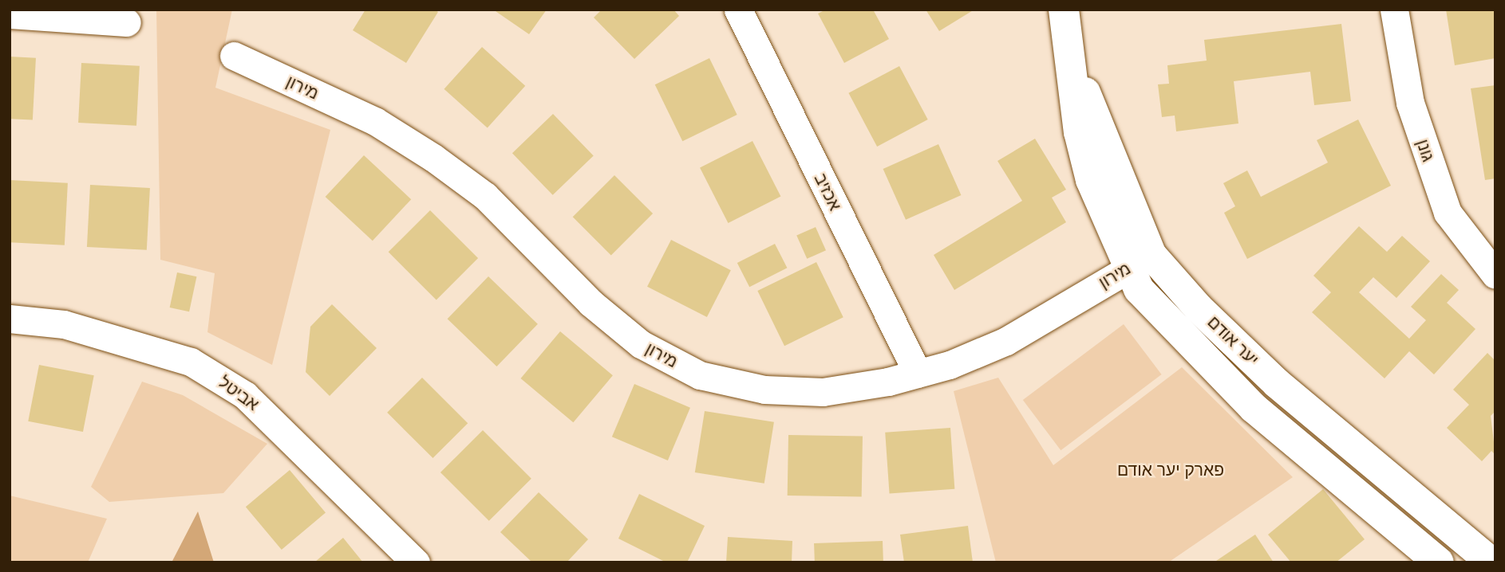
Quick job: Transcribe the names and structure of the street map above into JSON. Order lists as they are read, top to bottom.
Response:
{
  "streets": {
    "street": [
      "מירון",
      "גונן",
      "אכזיב",
      "יער אודם",
      "אביטל"
    ]
  },
  "crossings": [
    ["מירון", "אכזיב"],
    ["מירון", "יער אודם"]
  ],
  "parks": ["פארק יער אודם"]
}
